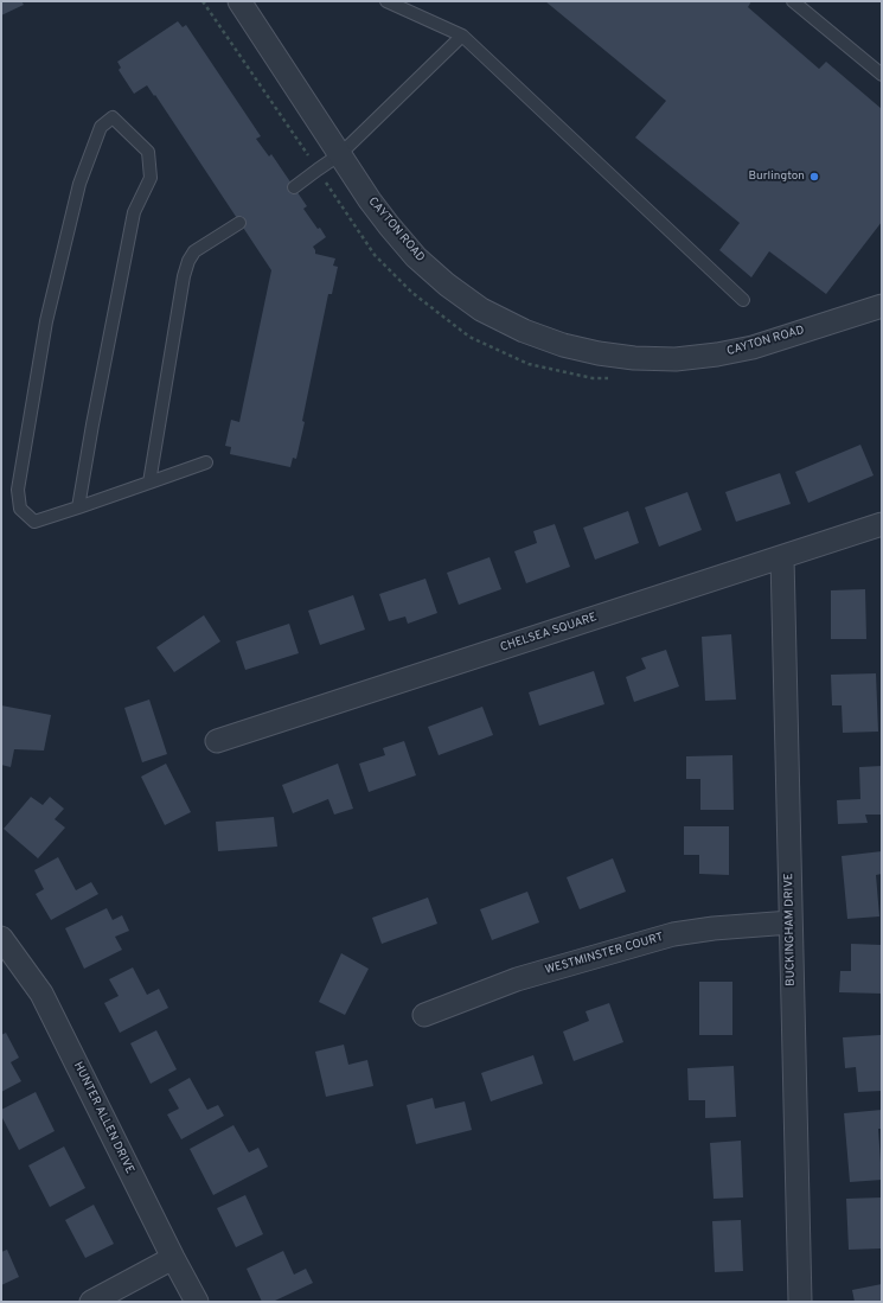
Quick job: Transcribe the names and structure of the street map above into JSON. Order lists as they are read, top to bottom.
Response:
{
  "streets": {
    "street": [
      "CAYTON ROAD",
      "CHELSEA SQUARE",
      "BUCKINGHAM DRIVE",
      "WESTMINSTER COURT",
      "HUNTER ALLEN DRIVE"
    ]
  },
  "crossings": [
    ["CHELSEA SQUARE", "BUCKINGHAM DRIVE"],
    ["BUCKINGHAM DRIVE", "WESTMINSTER COURT"]
  ],
  "places": ["Burlington"]
}
